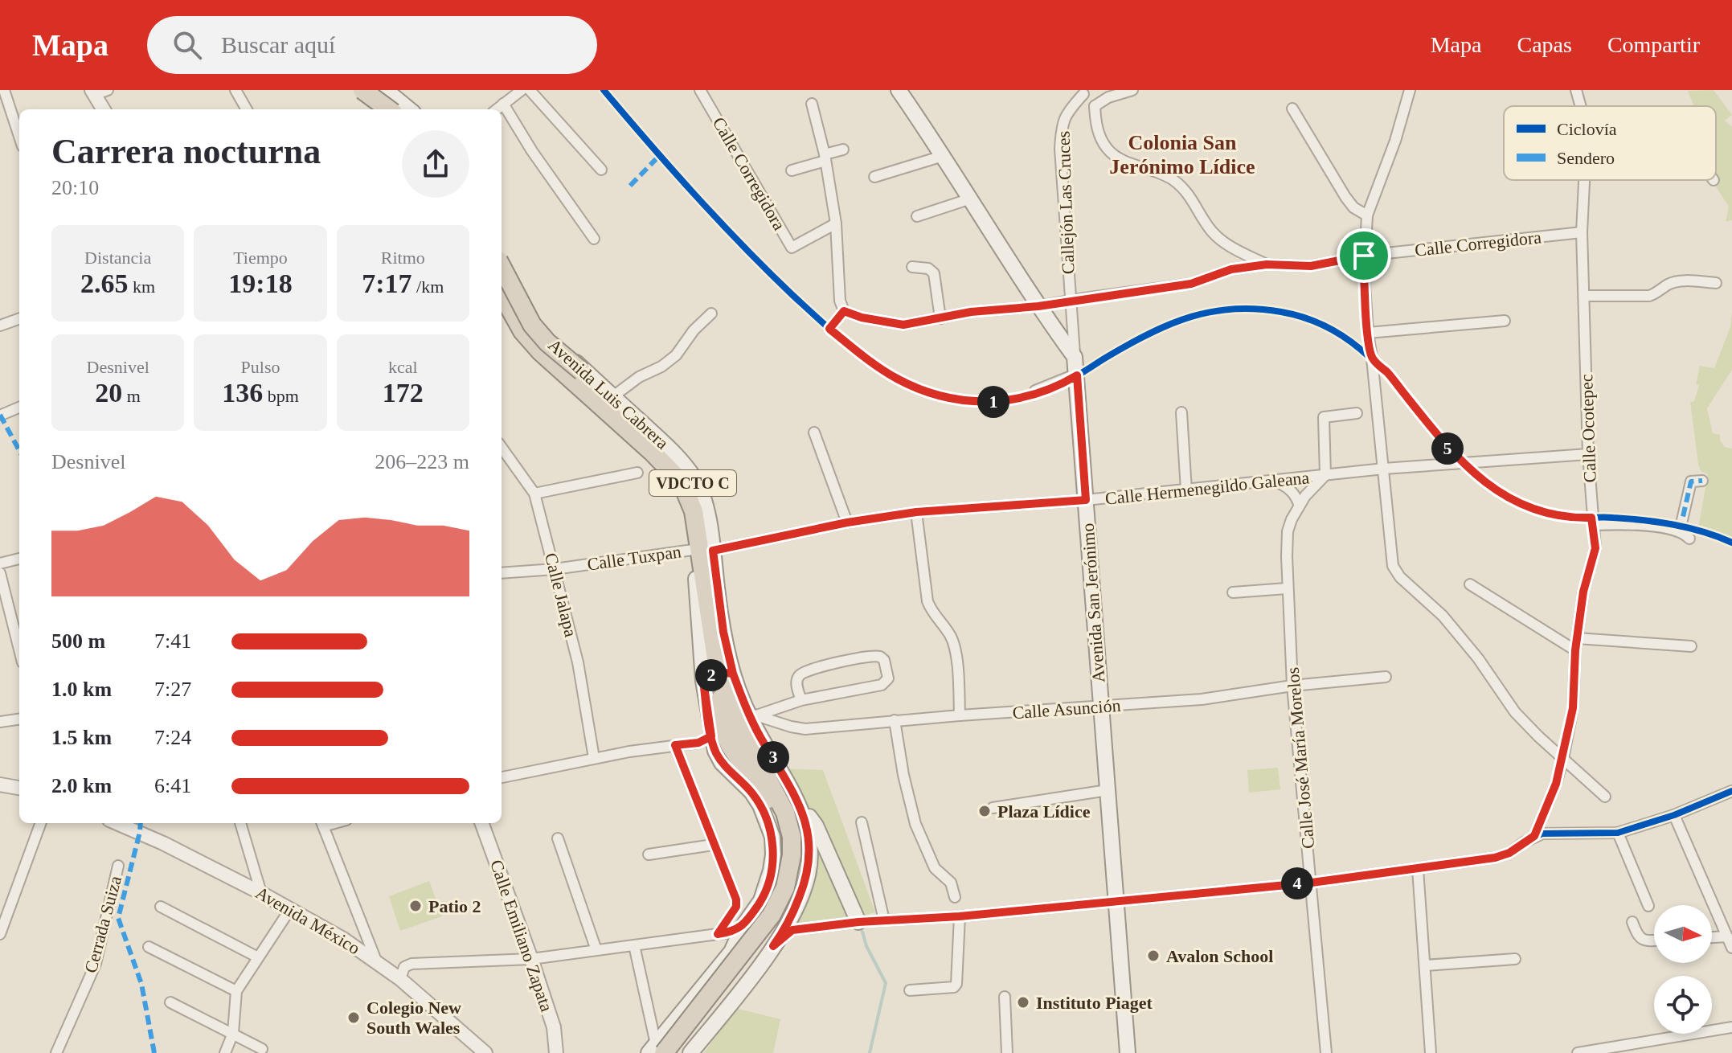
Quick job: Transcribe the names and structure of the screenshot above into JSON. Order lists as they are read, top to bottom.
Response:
{
  "streets": {
    "highway": ["VDCTO C"],
    "main road": ["Avenida Luis Cabrera", "Avenida San Jerónimo"],
    "street": [
      "Calle Corregidora",
      "Callejón Las Cruces",
      "Calle Ocotepec",
      "Calle Hermenegildo Galeana",
      "Calle Tuxpan",
      "Calle Jalapa",
      "Calle Asunción",
      "Calle José María Morelos",
      "Avenida México",
      "Cerrada Suiza",
      "Calle Emiliano Zapata"
    ]
  },
  "crossings": [
    ["Calle Corregidora", "Callejón Las Cruces"],
    ["Calle Corregidora", "Calle Ocotepec"],
    ["Calle Corregidora", "Avenida San Jerónimo"],
    ["Callejón Las Cruces", "Avenida San Jerónimo"],
    ["Avenida Luis Cabrera", "VDCTO C"],
    ["Avenida Luis Cabrera", "Calle Hermenegildo Galeana"],
    ["Avenida Luis Cabrera", "Calle Tuxpan"],
    ["Avenida Luis Cabrera", "Calle Asunción"],
    ["Calle Ocotepec", "Calle Hermenegildo Galeana"],
    ["Calle Hermenegildo Galeana", "Avenida San Jerónimo"],
    ["Calle Hermenegildo Galeana", "Calle José María Morelos"],
    ["Calle Tuxpan", "Calle Jalapa"],
    ["Avenida San Jerónimo", "Calle Asunción"],
    ["Calle Asunción", "Calle José María Morelos"]
  ],
  "districts": ["Colonia San Jerónimo Lídice"],
  "places": [
    "Plaza Lídice",
    "Patio 2",
    "Avalon School",
    "Instituto Piaget",
    "Colegio New South Wales"
  ],
  "legend": ["Ciclovía", "Sendero"],
  "north": "right",
  "page": {
    "header": "Mapa",
    "search": "Buscar aquí",
    "nav": ["Mapa", "Capas", "Compartir"],
    "heading": ["Carrera nocturna", "20:10"],
    "stats": [
      ["Distancia", "2.65 km"],
      ["Tiempo", "19:18"],
      ["Ritmo", "7:17 /km"],
      ["Desnivel", "20 m"],
      ["Pulso", "136 bpm"],
      ["kcal", "172"]
    ],
    "pins": [
      "1",
      "5",
      "2",
      "3",
      "4"
    ],
    "chart": ["Desnivel", "206–223 m"],
    "list": [
      {
        "name": "500 m",
        "note": "7:41"
      },
      {
        "name": "1.0 km",
        "note": "7:27"
      },
      {
        "name": "1.5 km",
        "note": "7:24"
      },
      {
        "name": "2.0 km",
        "note": "6:41"
      }
    ]
  }
}
